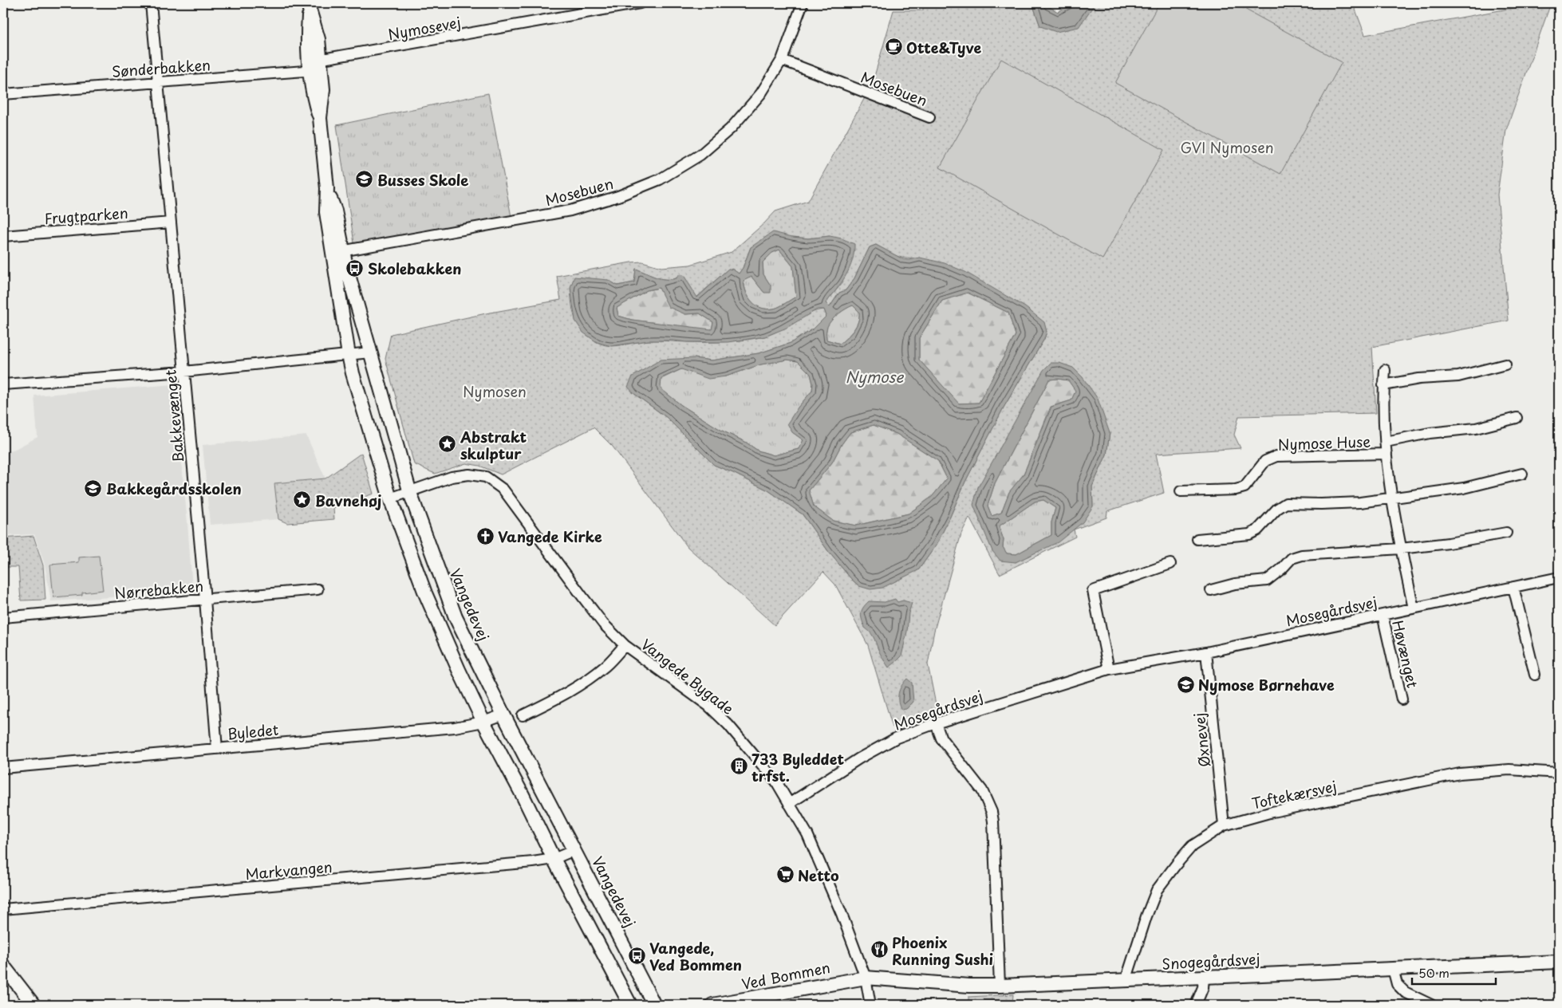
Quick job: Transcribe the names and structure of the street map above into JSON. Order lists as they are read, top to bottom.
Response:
{
  "streets": {
    "street": [
      "Nymosevej",
      "Sønderbakken",
      "Mosebuen",
      "Frugtparken",
      "Bakkevænget",
      "Nymose Huse",
      "Nørrebakken",
      "Vangedevej",
      "Mosegårdsvej",
      "Høvænget",
      "Vangede Bygade",
      "Byledet",
      "Øxnevej",
      "Toftekærsvej",
      "Markvangen",
      "Snogegårdsvej",
      "Ved Bommen"
    ]
  },
  "crossings": [
    ["Nymosevej", "Sønderbakken"],
    ["Nymosevej", "Vangedevej"],
    ["Sønderbakken", "Bakkevænget"],
    ["Sønderbakken", "Vangedevej"],
    ["Mosebuen", "Vangedevej"],
    ["Frugtparken", "Bakkevænget"],
    ["Bakkevænget", "Nørrebakken"],
    ["Bakkevænget", "Byledet"],
    ["Nymose Huse", "Mosegårdsvej"],
    ["Vangedevej", "Vangede Bygade"],
    ["Vangedevej", "Byledet"],
    ["Vangedevej", "Markvangen"],
    ["Mosegårdsvej", "Høvænget"],
    ["Mosegårdsvej", "Vangede Bygade"],
    ["Mosegårdsvej", "Øxnevej"],
    ["Vangede Bygade", "Snogegårdsvej"],
    ["Vangede Bygade", "Ved Bommen"],
    ["Øxnevej", "Toftekærsvej"],
    ["Toftekærsvej", "Snogegårdsvej"],
    ["Snogegårdsvej", "Ved Bommen"]
  ],
  "water": ["Nymose"],
  "parks": ["GVI Nymosen", "Nymosen"],
  "places": {
    "cafe": ["Otte&Tyve"],
    "school or university": ["Busses Skole", "Bakkegårdsskolen", "Nymose Børnehave"],
    "bus stop": ["Skolebakken", "Vangede, Ved Bommen"],
    "place": ["Abstrakt skulptur", "Bavnehøj"],
    "church": ["Vangede Kirke"],
    "building": ["733 Byleddet trfst."],
    "supermarket": ["Netto"],
    "restaurant": ["Phoenix Running Sushi"]
  },
  "scale_bar": "50 m"
}
